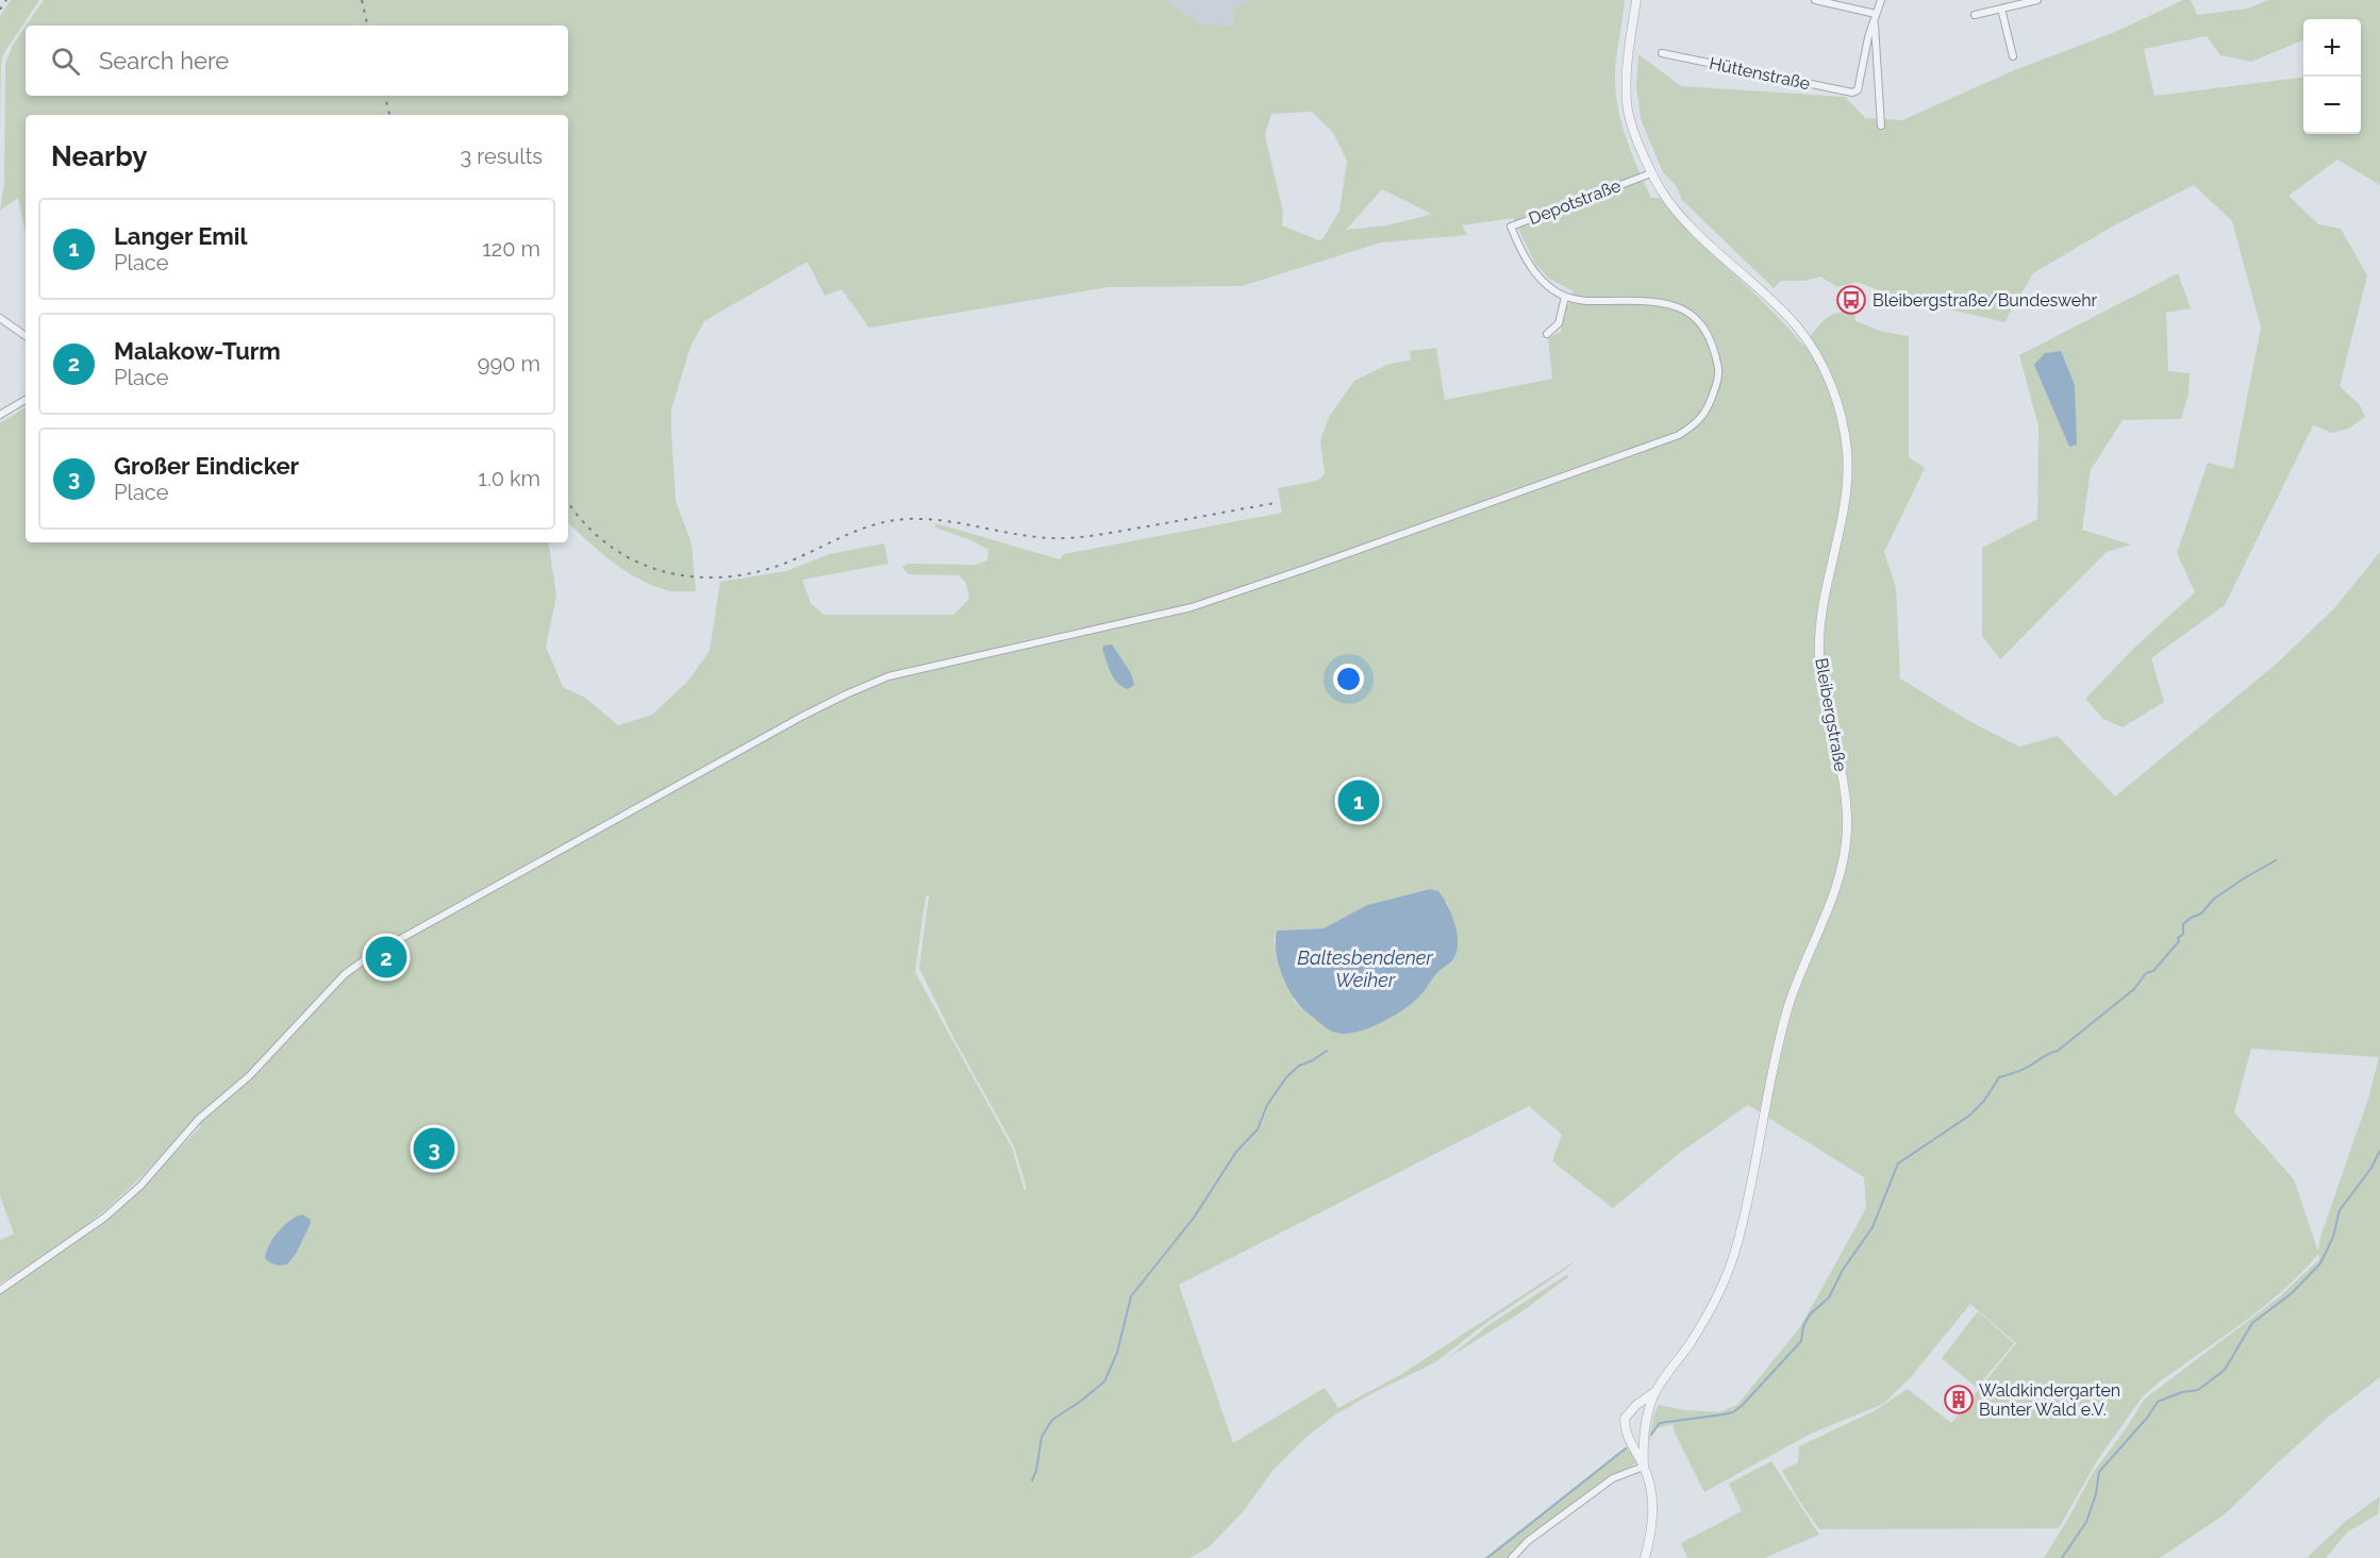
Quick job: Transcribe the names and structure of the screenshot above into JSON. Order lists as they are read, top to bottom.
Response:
{
  "streets": {
    "street": ["Hüttenstraße", "Depotstraße", "Bleibergstraße"]
  },
  "crossings": [
    ["Depotstraße", "Bleibergstraße"]
  ],
  "water": ["Baltesbendener Weiher"],
  "places": {
    "bus stop": ["Bleibergstraße/Bundeswehr"],
    "building": ["Waldkindergarten Bunter Wald e.V."]
  },
  "page": {
    "map_buttons": ["+", "−"],
    "search": "Search here",
    "heading": ["Nearby", "3 results"],
    "list": [
      {
        "mark": "1",
        "name": "Langer Emil",
        "note": "Place",
        "value": "120 m"
      },
      {
        "mark": "2",
        "name": "Malakow-Turm",
        "note": "Place",
        "value": "990 m"
      },
      {
        "mark": "3",
        "name": "Großer Eindicker",
        "note": "Place",
        "value": "1.0 km"
      }
    ],
    "pins": ["1", "2", "3"]
  }
}
